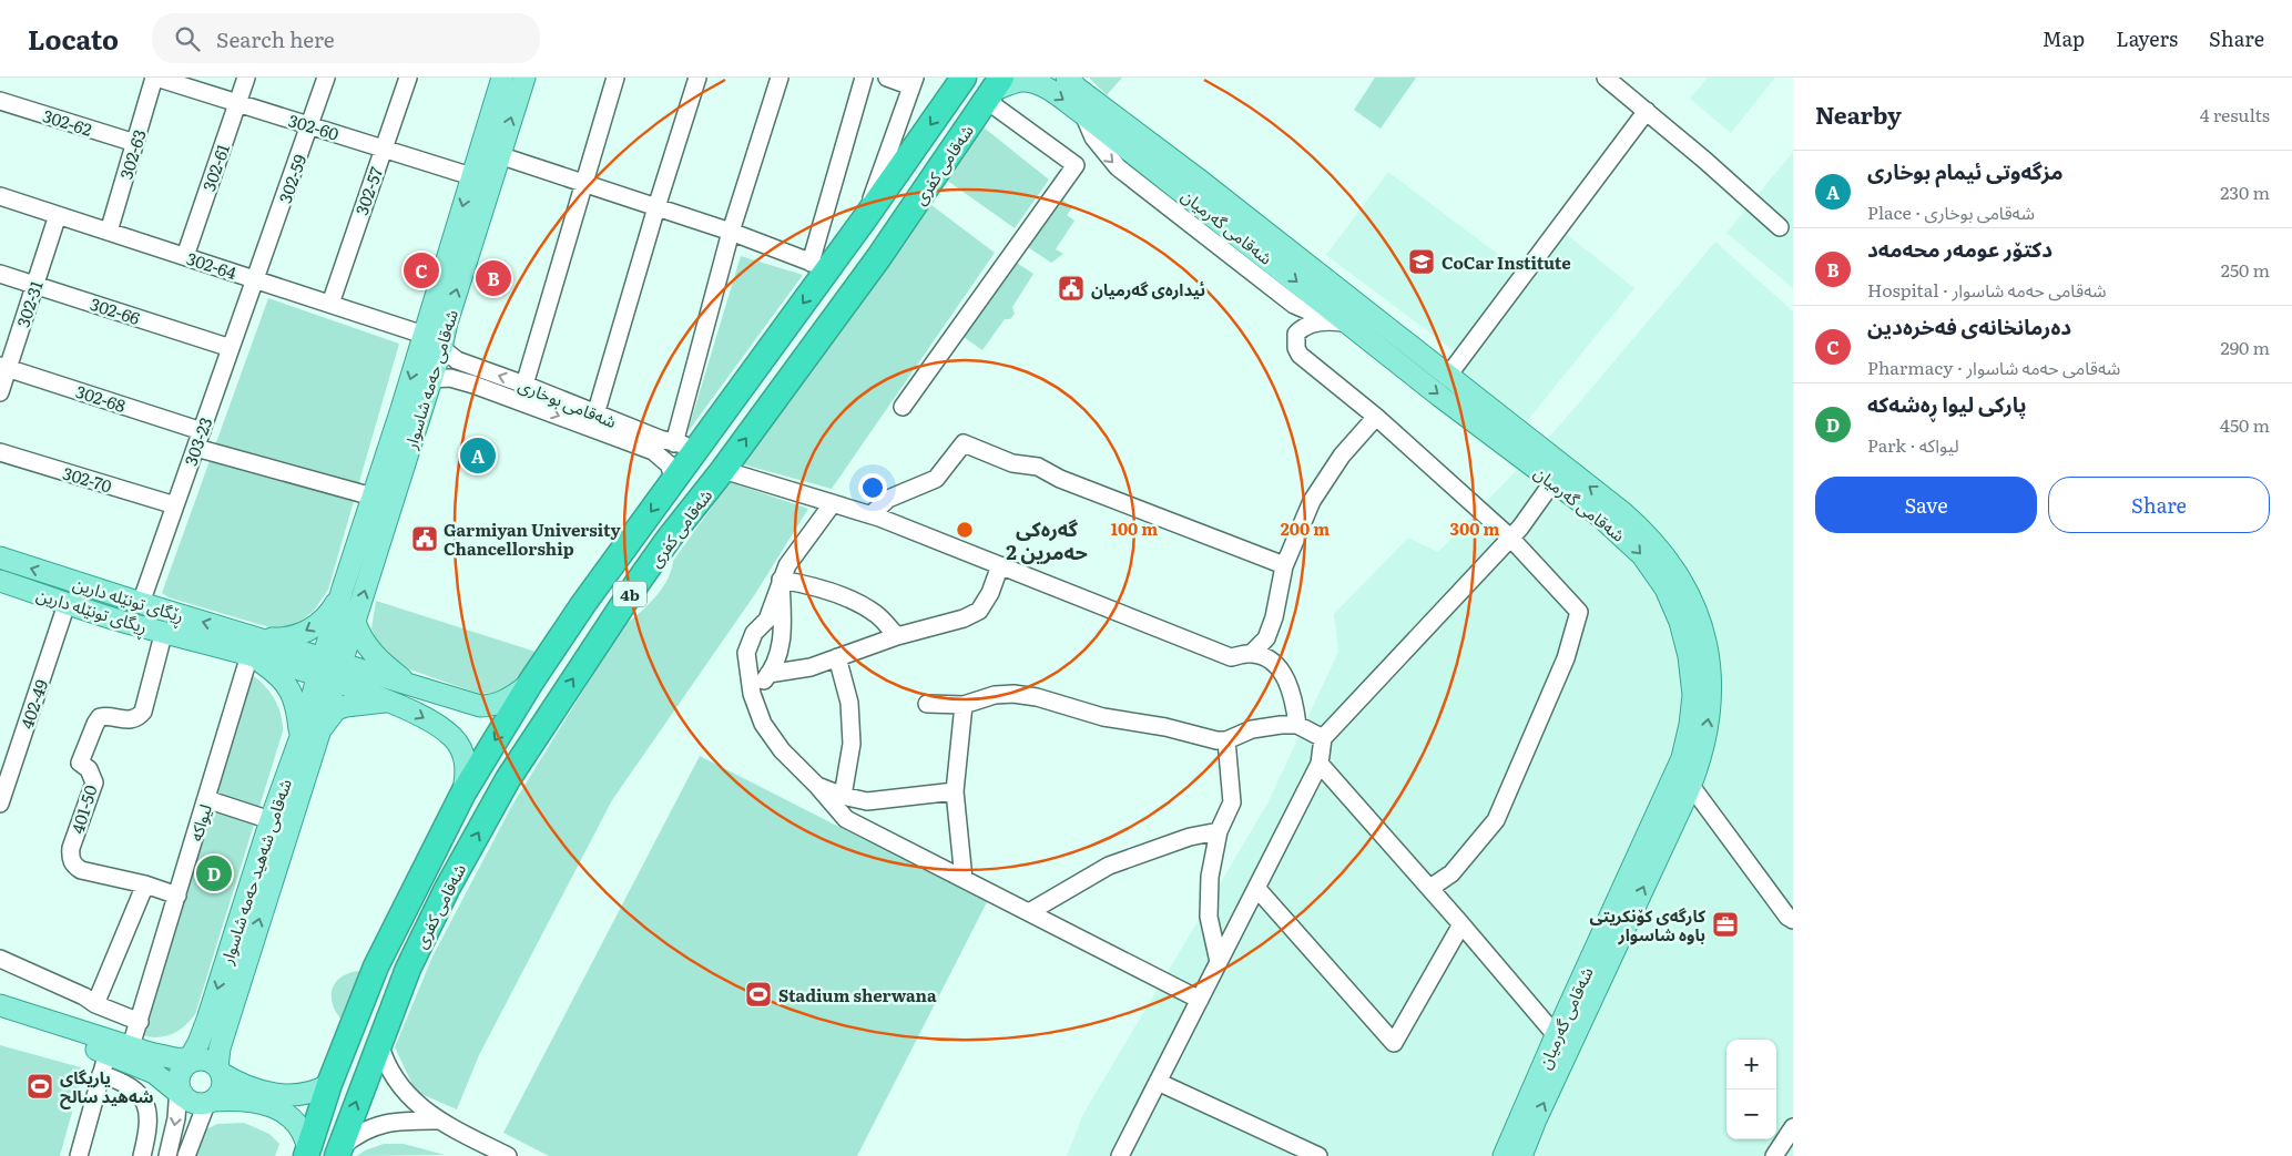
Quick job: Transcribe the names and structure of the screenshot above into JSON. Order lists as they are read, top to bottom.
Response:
{
  "streets": {
    "highway": ["شەقامی کفری", "4b"],
    "main road": [
      "شەقامی گەرمیان",
      "شەقامی حەمە شاسوار",
      "ڕێگای تونێلە دارین",
      "ڕیگای تونێلە دارین",
      "شەقامی شەهید حەمە شاسوار"
    ],
    "street": [
      "302-62",
      "302-60",
      "302-63",
      "302-61",
      "302-59",
      "302-57",
      "302-64",
      "302-31",
      "302-66",
      "302-68",
      "شەقامی بوخاری",
      "303-23",
      "302-70",
      "402-49",
      "401-50",
      "لیواکە"
    ]
  },
  "crossings": [
    ["302-62", "302-63"],
    ["302-60", "302-63"],
    ["302-60", "302-61"],
    ["302-60", "302-59"],
    ["302-60", "302-57"],
    ["302-60", "شەقامی حەمە شاسوار"],
    ["302-63", "302-64"],
    ["شەقامی کفری", "شەقامی گەرمیان"],
    ["شەقامی کفری", "شەقامی بوخاری"],
    ["302-61", "302-64"],
    ["302-59", "302-64"],
    ["302-59", "303-23"],
    ["302-57", "302-64"],
    ["302-64", "302-31"],
    ["302-64", "شەقامی حەمە شاسوار"],
    ["302-64", "303-23"],
    ["302-31", "302-66"],
    ["302-31", "302-68"],
    ["302-66", "303-23"],
    ["شەقامی حەمە شاسوار", "شەقامی بوخاری"],
    ["شەقامی حەمە شاسوار", "شەقامی شەهید حەمە شاسوار"],
    ["302-68", "303-23"],
    ["303-23", "302-70"],
    ["303-23", "ڕێگای تونێلە دارین"],
    ["ڕێگای تونێلە دارین", "ڕیگای تونێلە دارین"],
    ["ڕێگای تونێلە دارین", "لیواکە"],
    ["ڕیگای تونێلە دارین", "402-49"],
    ["ڕیگای تونێلە دارین", "401-50"],
    ["ڕیگای تونێلە دارین", "لیواکە"],
    ["401-50", "لیواکە"]
  ],
  "one_way": ["ڕێگای تونێلە دارین"],
  "districts": ["گەرەکی حەمرین 2"],
  "places": {
    "school or university": ["CoCar Institute"],
    "public building": ["ئیدارەی گەرمیان", "Garmiyan University Chancellorship"],
    "office": ["کارگەی کۆنکریتی باوە شاسوار"],
    "sports": ["Stadium sherwana", "یاریگای شەهید سالح"]
  },
  "page": {
    "header": "Locato",
    "search": "Search here",
    "nav": ["Map", "Layers", "Share"],
    "heading": ["Nearby", "4 results"],
    "list": [
      {
        "mark": "A",
        "name": "مزگەوتی ئیمام بوخاری",
        "note": "Place · شەقامی بوخاری",
        "value": "230 m"
      },
      {
        "mark": "B",
        "name": "دکتۆر عومەر محەمەد",
        "note": "Hospital · شەقامی حەمە شاسوار",
        "value": "250 m"
      },
      {
        "mark": "C",
        "name": "دەرمانخانەی فەخرەدین",
        "note": "Pharmacy · شەقامی حەمە شاسوار",
        "value": "290 m"
      },
      {
        "mark": "D",
        "name": "پارکی لیوا ڕەشەکە",
        "note": "Park · لیواکە",
        "value": "450 m"
      }
    ],
    "pins": [
      "C",
      "B",
      "A",
      "D"
    ],
    "buttons": ["Save", "Share"],
    "map_buttons": ["+", "−"]
  },
  "rings": ["100 m", "200 m", "300 m"]
}
